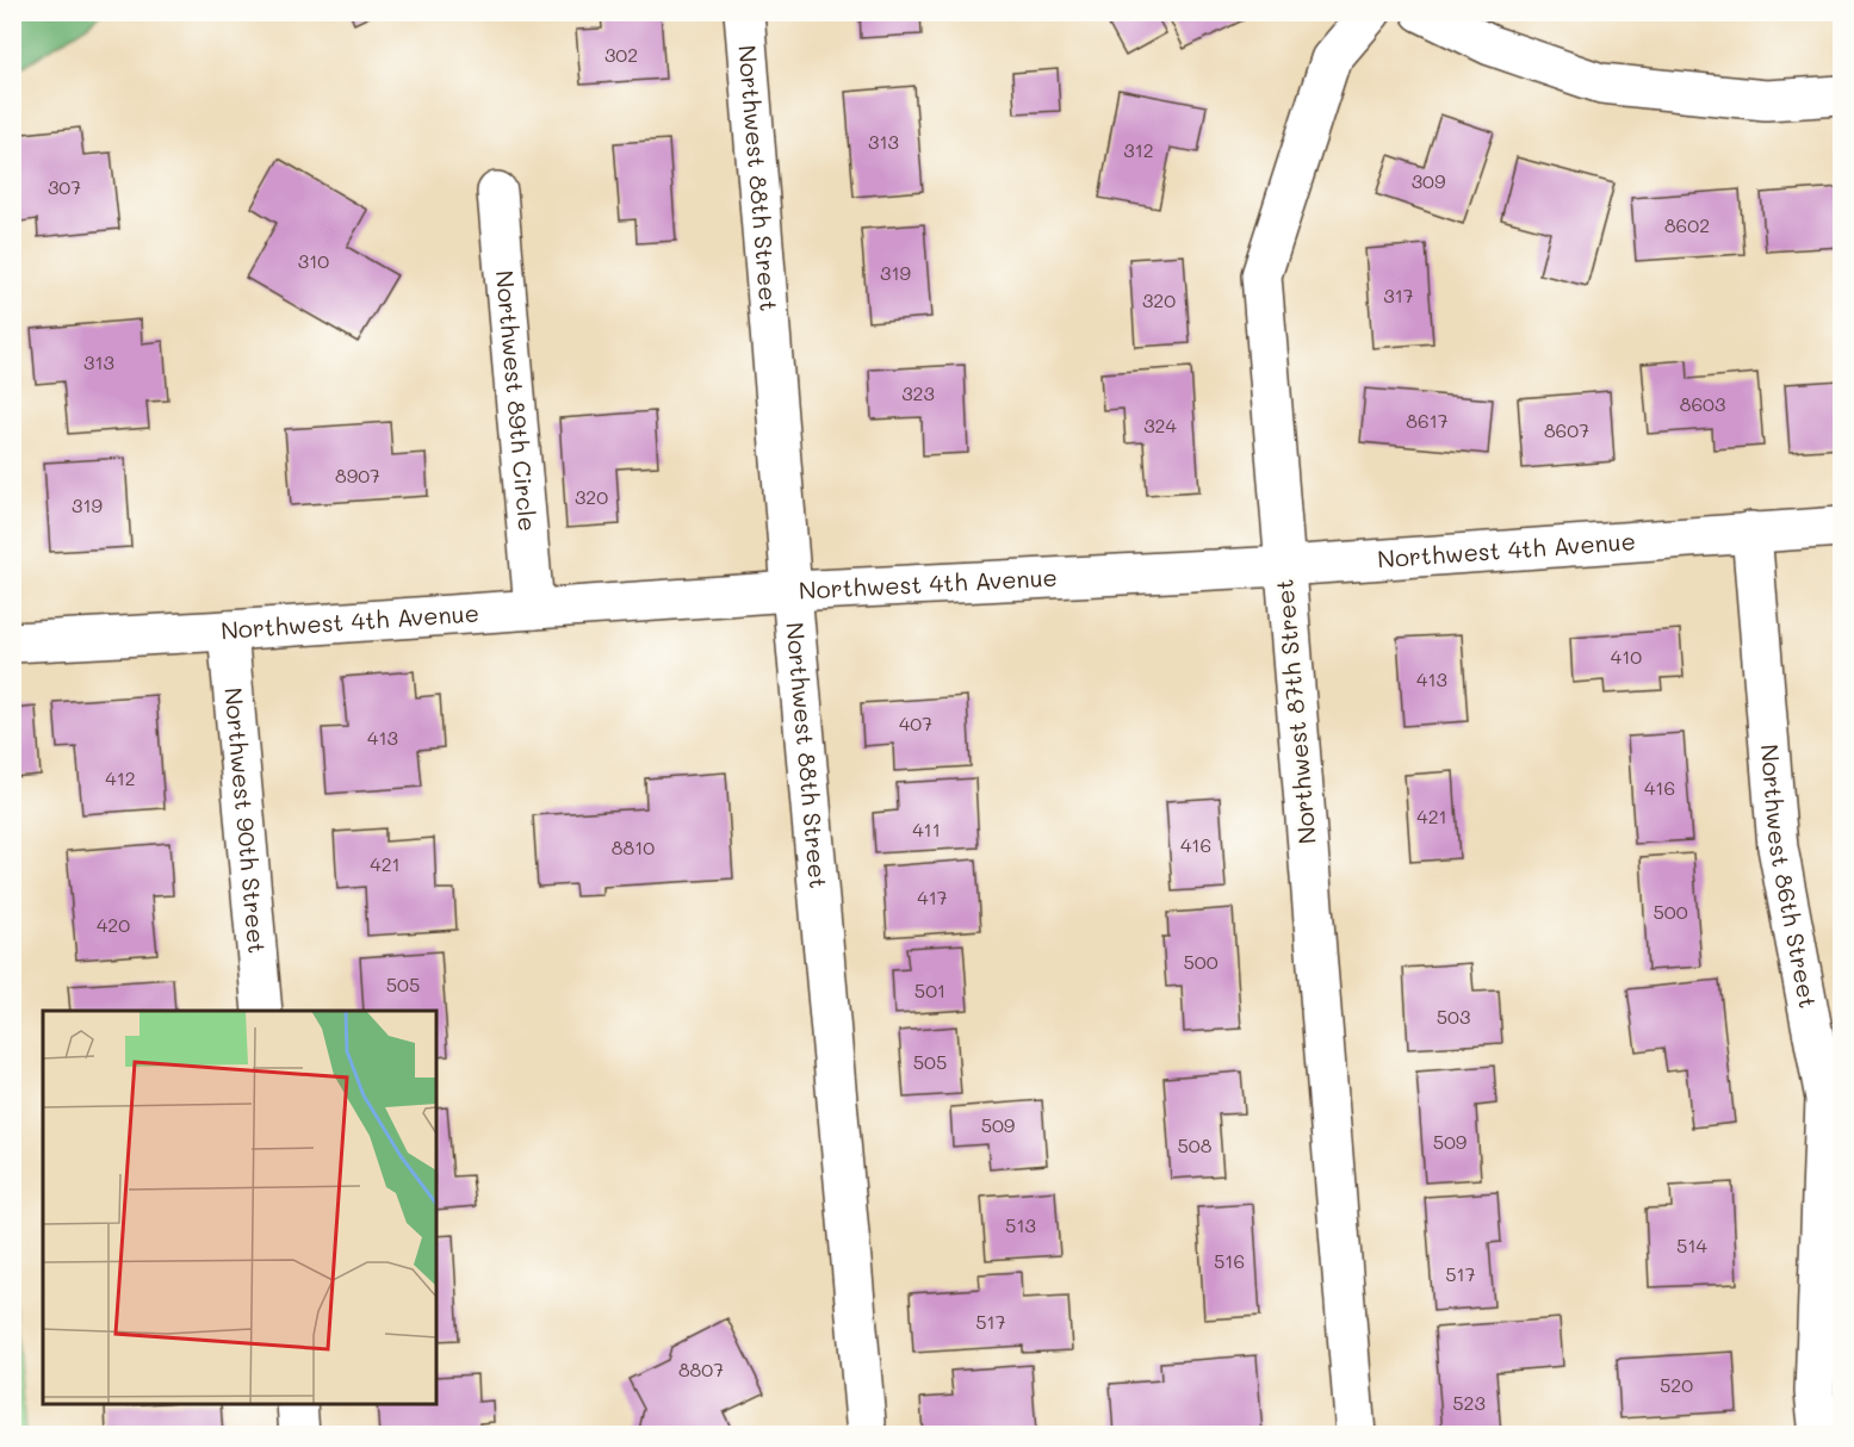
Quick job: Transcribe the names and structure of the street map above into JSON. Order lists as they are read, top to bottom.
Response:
{
  "streets": {
    "street": [
      "Northwest 88th Street",
      "Northwest 89th Circle",
      "Northwest 4th Avenue",
      "Northwest 87th Street",
      "Northwest 90th Street",
      "Northwest 86th Street"
    ]
  },
  "crossings": [
    ["Northwest 88th Street", "Northwest 4th Avenue"],
    ["Northwest 89th Circle", "Northwest 4th Avenue"],
    ["Northwest 4th Avenue", "Northwest 87th Street"],
    ["Northwest 4th Avenue", "Northwest 90th Street"],
    ["Northwest 4th Avenue", "Northwest 86th Street"]
  ],
  "house_numbers": [
    "302",
    "313",
    "312",
    "309",
    "307",
    "8602",
    "310",
    "319",
    "317",
    "320",
    "313",
    "323",
    "8603",
    "8617",
    "324",
    "8607",
    "8907",
    "320",
    "319",
    "410",
    "413",
    "407",
    "413",
    "412",
    "416",
    "421",
    "411",
    "416",
    "8810",
    "421",
    "417",
    "500",
    "420",
    "500",
    "505",
    "501",
    "503",
    "505",
    "509",
    "509",
    "508",
    "513",
    "514",
    "516",
    "517",
    "517",
    "8807",
    "520",
    "523"
  ]
}
